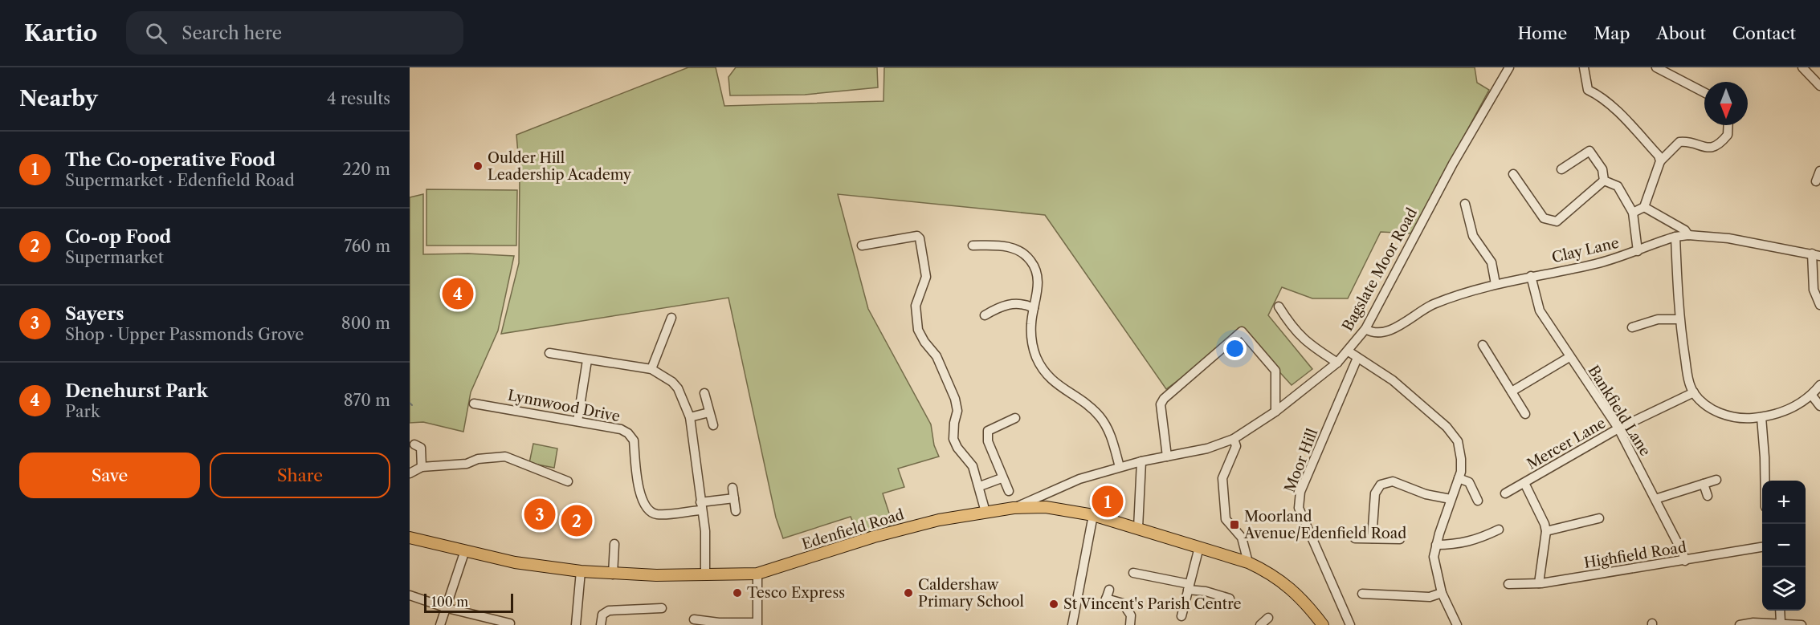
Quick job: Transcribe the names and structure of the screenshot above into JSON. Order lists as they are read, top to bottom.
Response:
{
  "streets": {
    "main road": ["Edenfield Road"],
    "street": [
      "Clay Lane",
      "Bagslate Moor Road",
      "Lynnwood Drive",
      "Bankfield Lane",
      "Mercer Lane",
      "Moor Hill",
      "Highfield Road"
    ]
  },
  "crossings": [
    ["Clay Lane", "Bagslate Moor Road"],
    ["Clay Lane", "Bankfield Lane"],
    ["Bagslate Moor Road", "Edenfield Road"],
    ["Bankfield Lane", "Mercer Lane"],
    ["Bankfield Lane", "Highfield Road"]
  ],
  "places": {
    "other": [
      "Oulder Hill Leadership Academy",
      "Tesco Express",
      "Caldershaw Primary School",
      "St Vincent's Parish Centre"
    ],
    "transit": ["Moorland Avenue/Edenfield Road"]
  },
  "scale_bar": "100 m",
  "north": "bottom",
  "page": {
    "header": "Kartio",
    "search": "Search here",
    "nav": [
      "Home",
      "Map",
      "About",
      "Contact"
    ],
    "heading": ["Nearby", "4 results"],
    "list": [
      {
        "mark": "1",
        "name": "The Co-operative Food",
        "note": "Supermarket · Edenfield Road",
        "value": "220 m"
      },
      {
        "mark": "2",
        "name": "Co-op Food",
        "note": "Supermarket",
        "value": "760 m"
      },
      {
        "mark": "3",
        "name": "Sayers",
        "note": "Shop · Upper Passmonds Grove",
        "value": "800 m"
      },
      {
        "mark": "4",
        "name": "Denehurst Park",
        "note": "Park",
        "value": "870 m"
      }
    ],
    "pins": [
      "4",
      "1",
      "3",
      "2"
    ],
    "buttons": ["Save", "Share"],
    "map_buttons": ["+", "−"],
    "scale": "100 m"
  }
}
